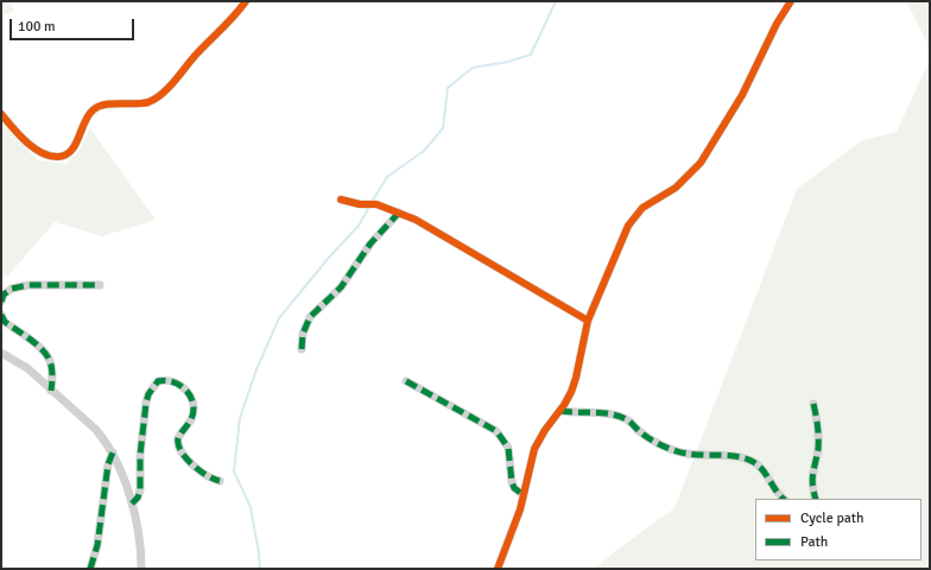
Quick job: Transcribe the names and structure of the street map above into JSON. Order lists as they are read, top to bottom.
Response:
{
  "legend": ["Cycle path", "Path"],
  "scale_bar": "100 m"
}
